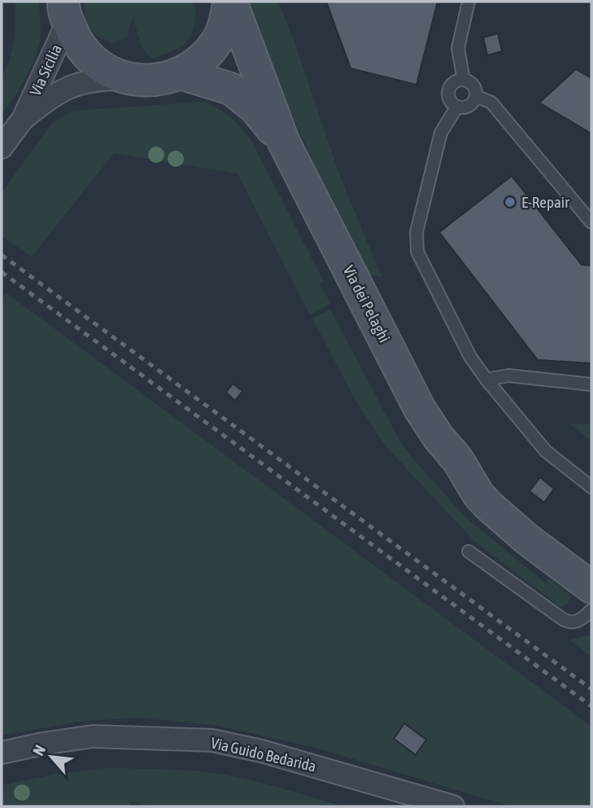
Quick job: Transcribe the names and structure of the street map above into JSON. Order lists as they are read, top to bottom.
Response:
{
  "streets": {
    "street": ["Via Sicilia", "Via dei Pelaghi", "Via Guido Bedarida"]
  },
  "places": ["E-Repair"],
  "north": "top left"
}
